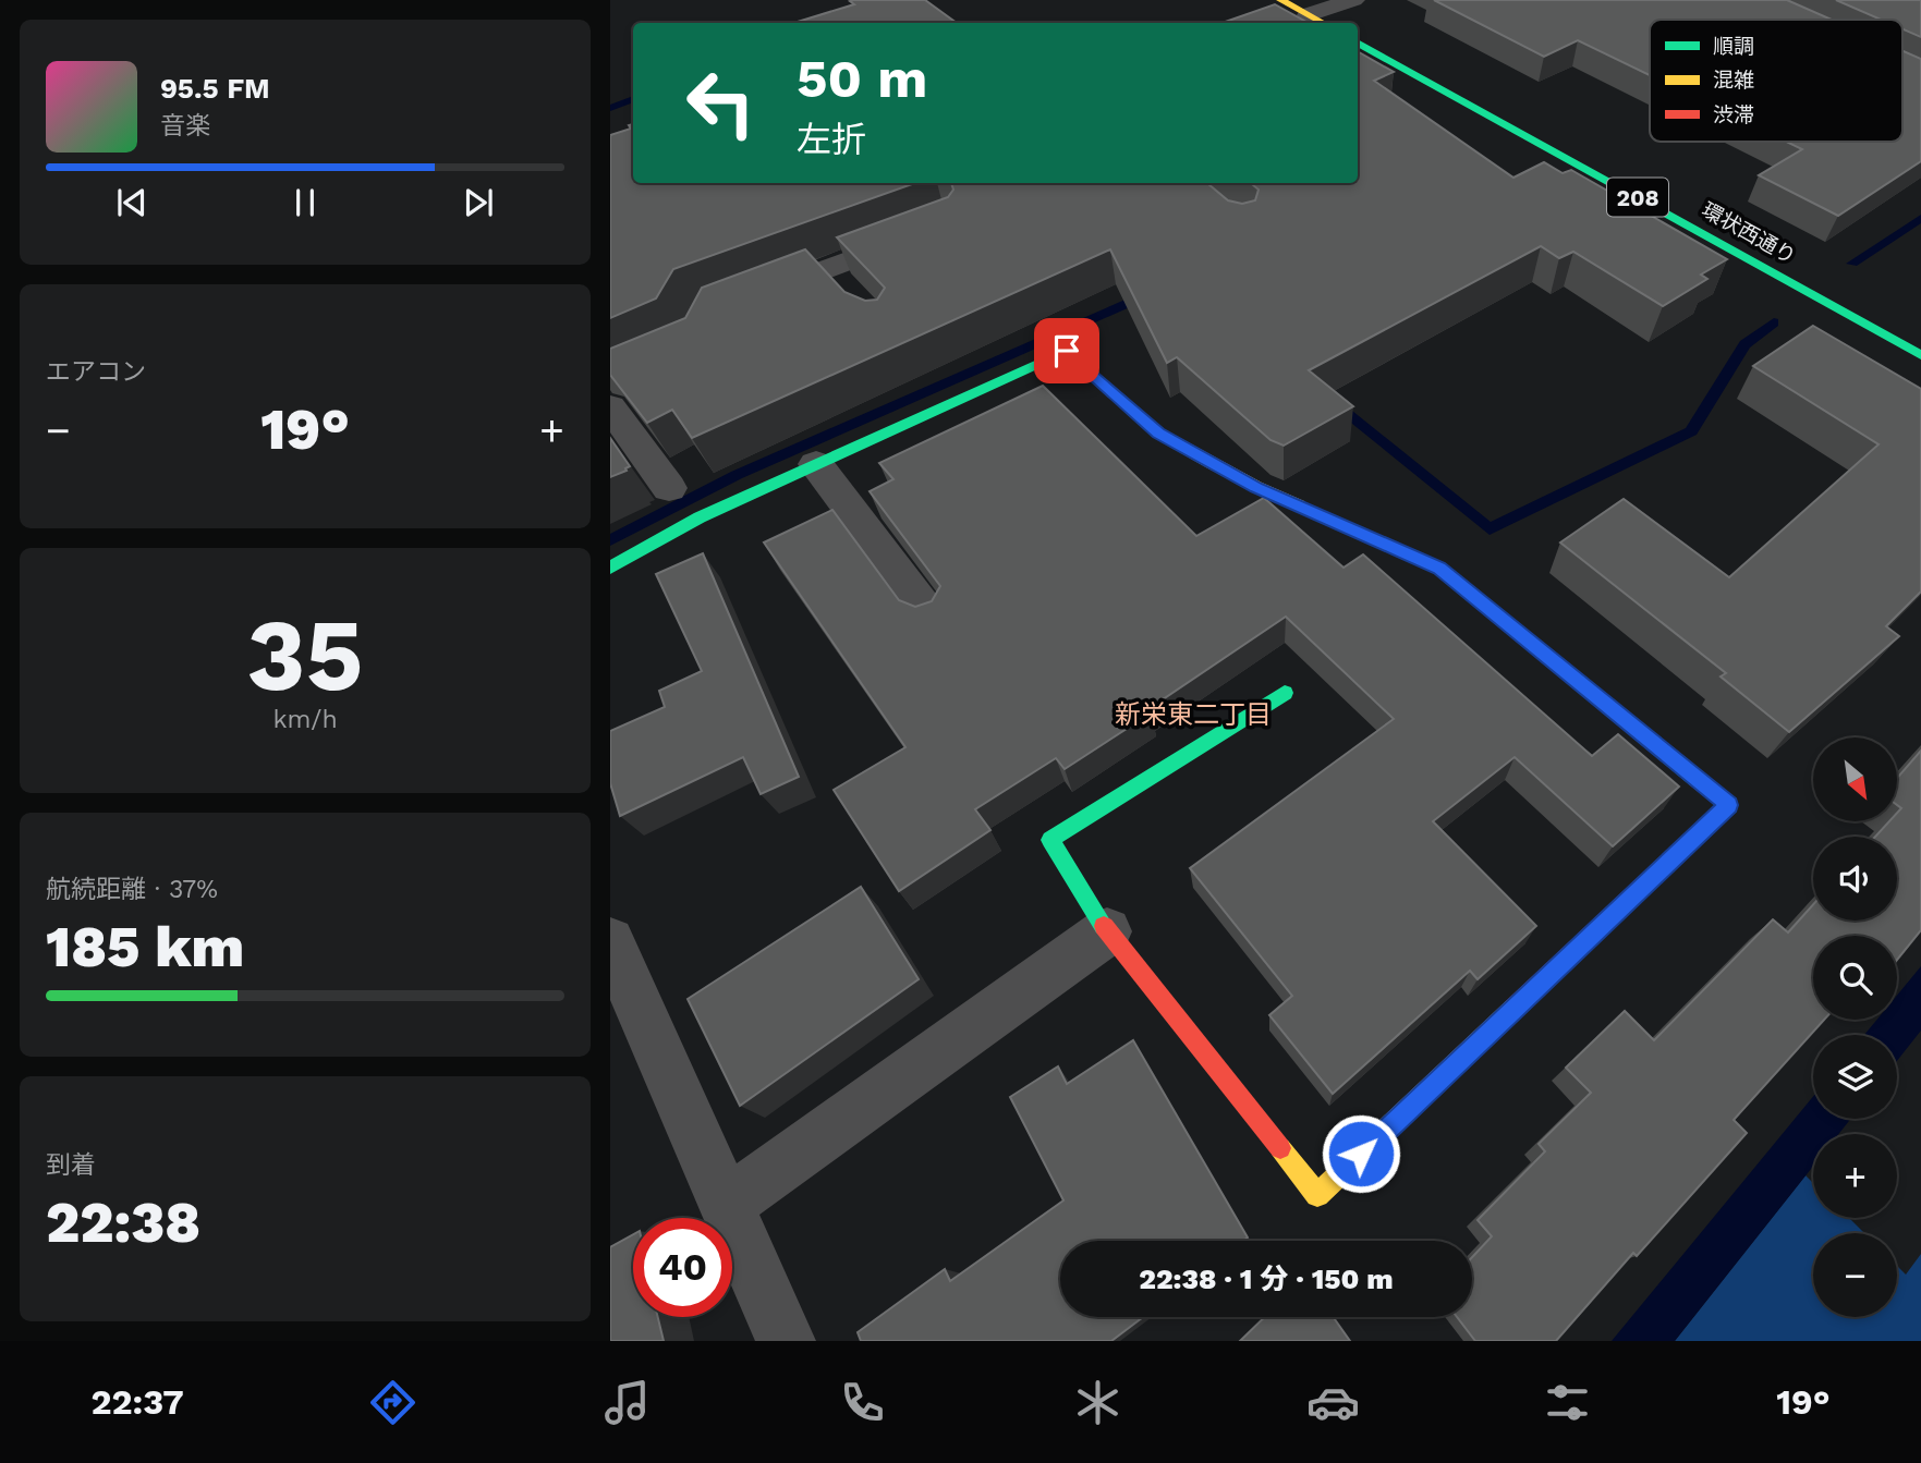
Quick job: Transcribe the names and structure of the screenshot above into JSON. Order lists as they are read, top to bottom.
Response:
{
  "streets": {
    "main road": ["208", "環状西通り"]
  },
  "districts": ["新栄東二丁目"],
  "legend": ["順調", "混雑", "渋滞"],
  "north": "bottom right",
  "page": {
    "turn": ["50 m", "左折"],
    "song": ["95.5 FM", "音楽"],
    "tile": [
      "エアコン",
      ["35", "km/h"],
      ["航続距離 · 37%", "185 km"],
      ["到着", "22:38"]
    ],
    "heat": ["−", "19°", "+"],
    "map_buttons": ["+", "−"],
    "limit": "40",
    "trip": "22:38 · 1 分 · 150 m",
    "tabs": ["22:37", "19°"]
  }
}
